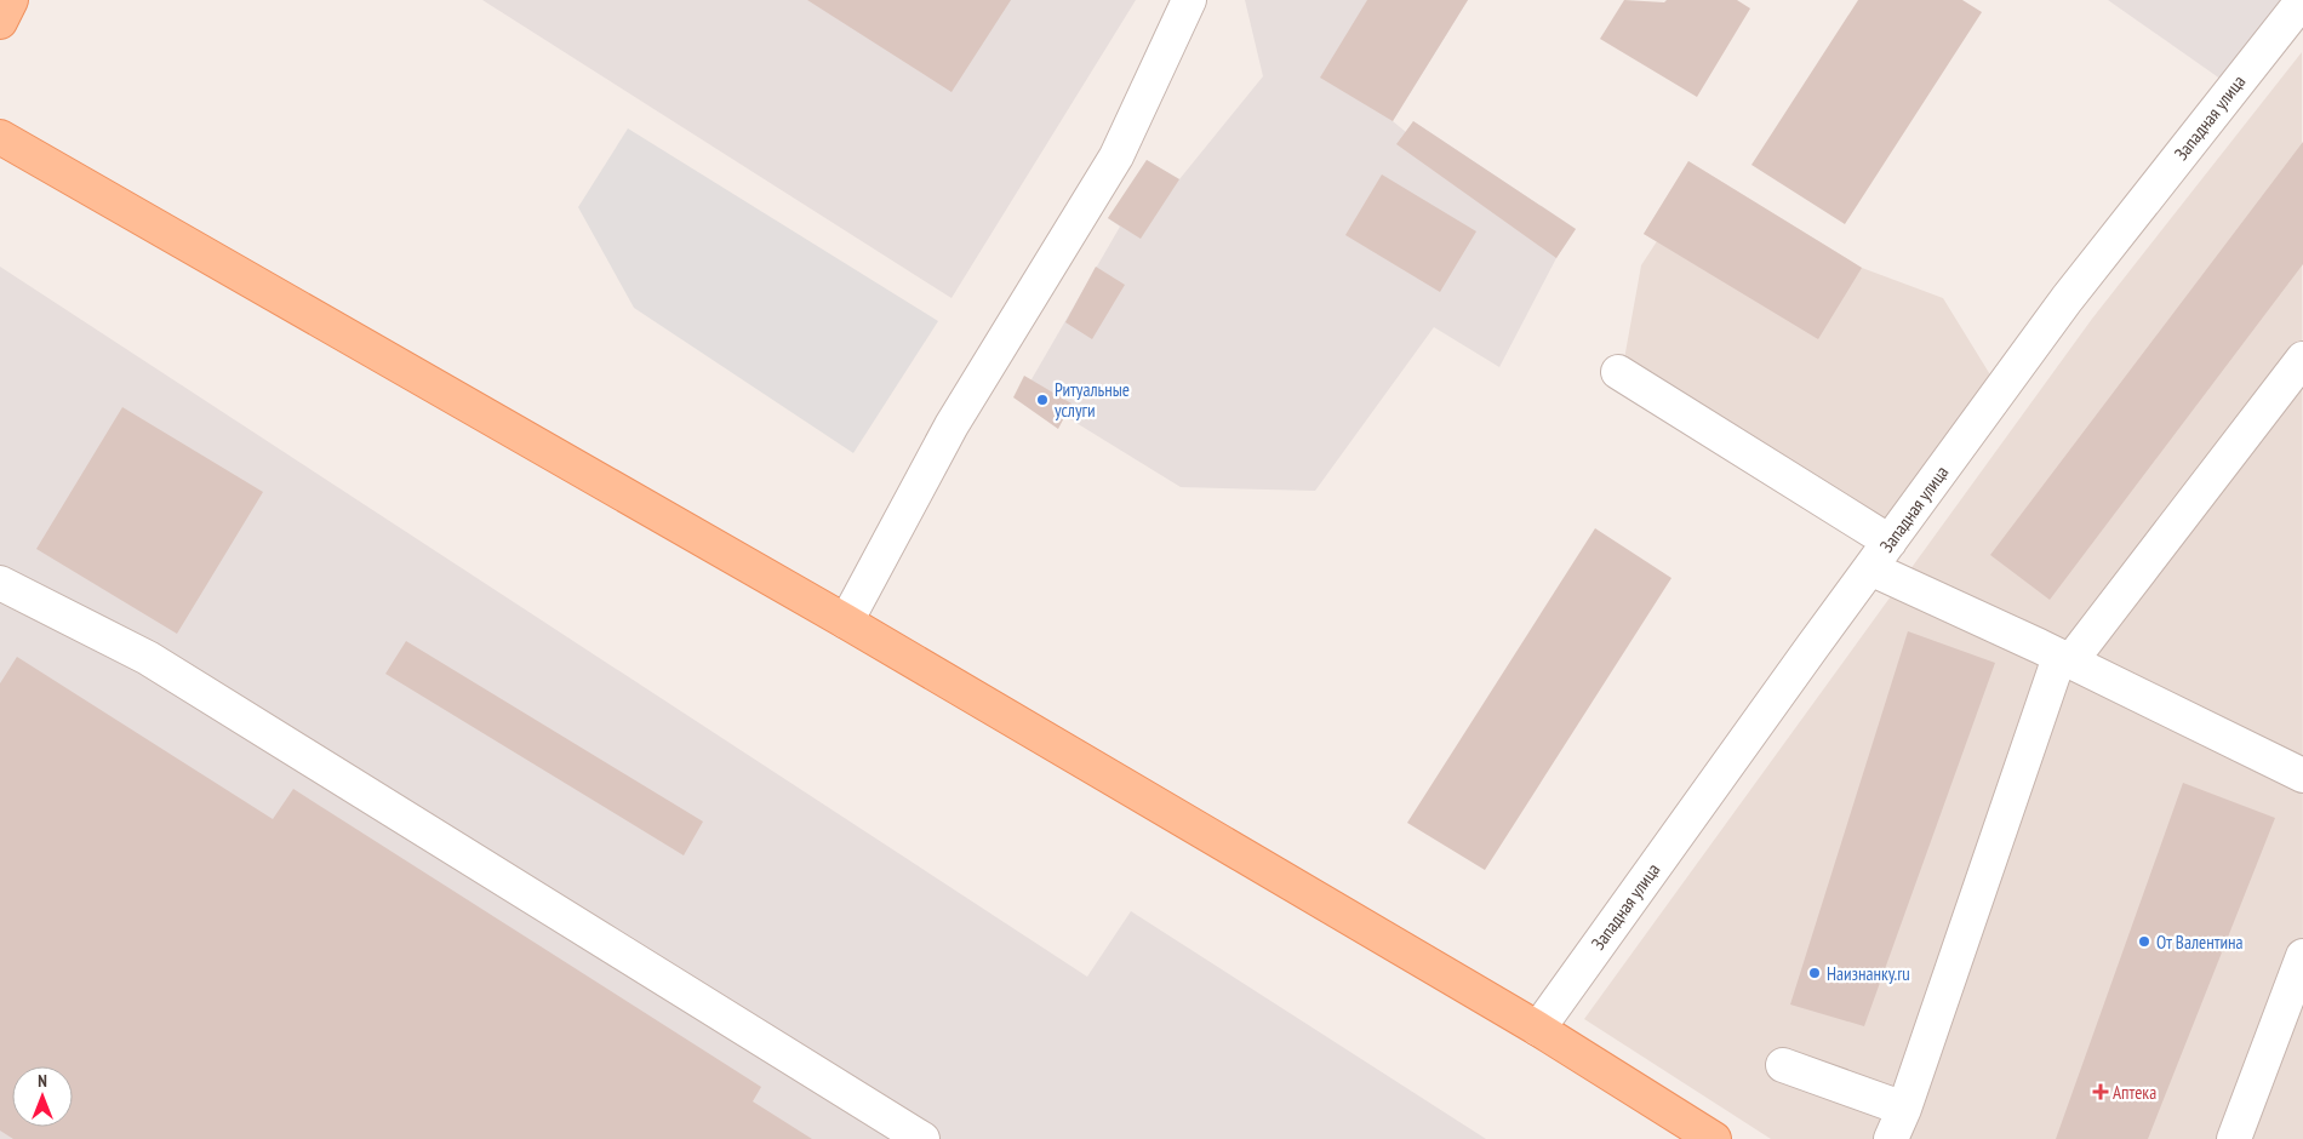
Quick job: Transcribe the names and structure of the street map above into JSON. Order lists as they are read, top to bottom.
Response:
{
  "streets": {
    "street": ["Западная улица"]
  },
  "places": {
    "other": ["Ритуальные услуги", "От Валентина", "Наизнанку.ru"],
    "health": ["Аптека"]
  },
  "north": "top"
}
